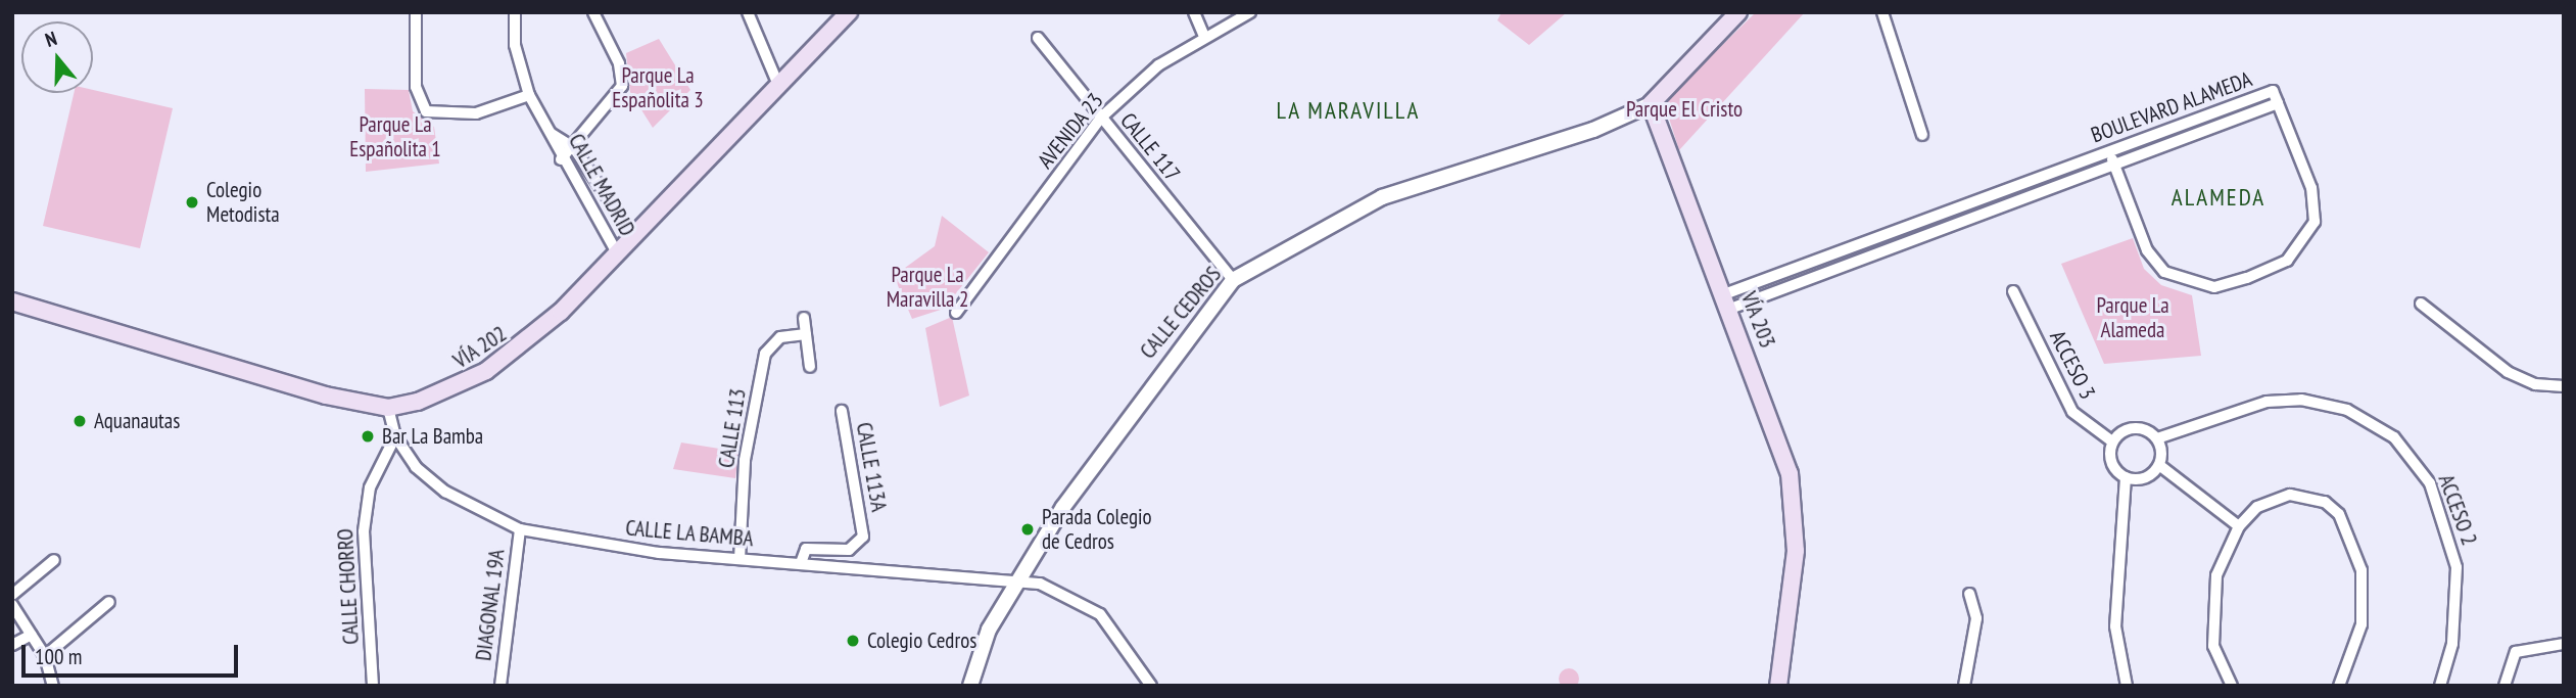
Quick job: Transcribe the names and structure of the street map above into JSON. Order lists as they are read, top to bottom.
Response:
{
  "streets": {
    "main road": ["VÍA 203", "VÍA 202"],
    "street": [
      "BOULEVARD ALAMEDA",
      "AVENIDA 23",
      "CALLE 117",
      "CALLE MADRID",
      "CALLE CEDROS",
      "ACCESO 3",
      "CALLE 113",
      "CALLE 113A",
      "ACCESO 2",
      "CALLE LA BAMBA",
      "CALLE CHORRO",
      "DIAGONAL 19A"
    ]
  },
  "crossings": [
    ["BOULEVARD ALAMEDA", "VÍA 203"],
    ["AVENIDA 23", "CALLE 117"],
    ["CALLE 117", "CALLE CEDROS"],
    ["CALLE MADRID", "VÍA 202"],
    ["CALLE CEDROS", "VÍA 203"],
    ["CALLE CEDROS", "CALLE LA BAMBA"],
    ["ACCESO 3", "ACCESO 2"],
    ["CALLE 113", "CALLE LA BAMBA"],
    ["CALLE 113A", "CALLE LA BAMBA"],
    ["CALLE LA BAMBA", "CALLE CHORRO"],
    ["CALLE LA BAMBA", "DIAGONAL 19A"]
  ],
  "districts": ["LA MARAVILLA", "ALAMEDA"],
  "parks": [
    "Parque La Españolita 3",
    "Parque El Cristo",
    "Parque La Españolita 1",
    "Parque La Maravilla 2",
    "Parque La Alameda"
  ],
  "places": [
    "Colegio Metodista",
    "Aquanautas",
    "Bar La Bamba",
    "Parada Colegio de Cedros",
    "Colegio Cedros"
  ],
  "scale_bar": "100 m",
  "north": "top"
}
